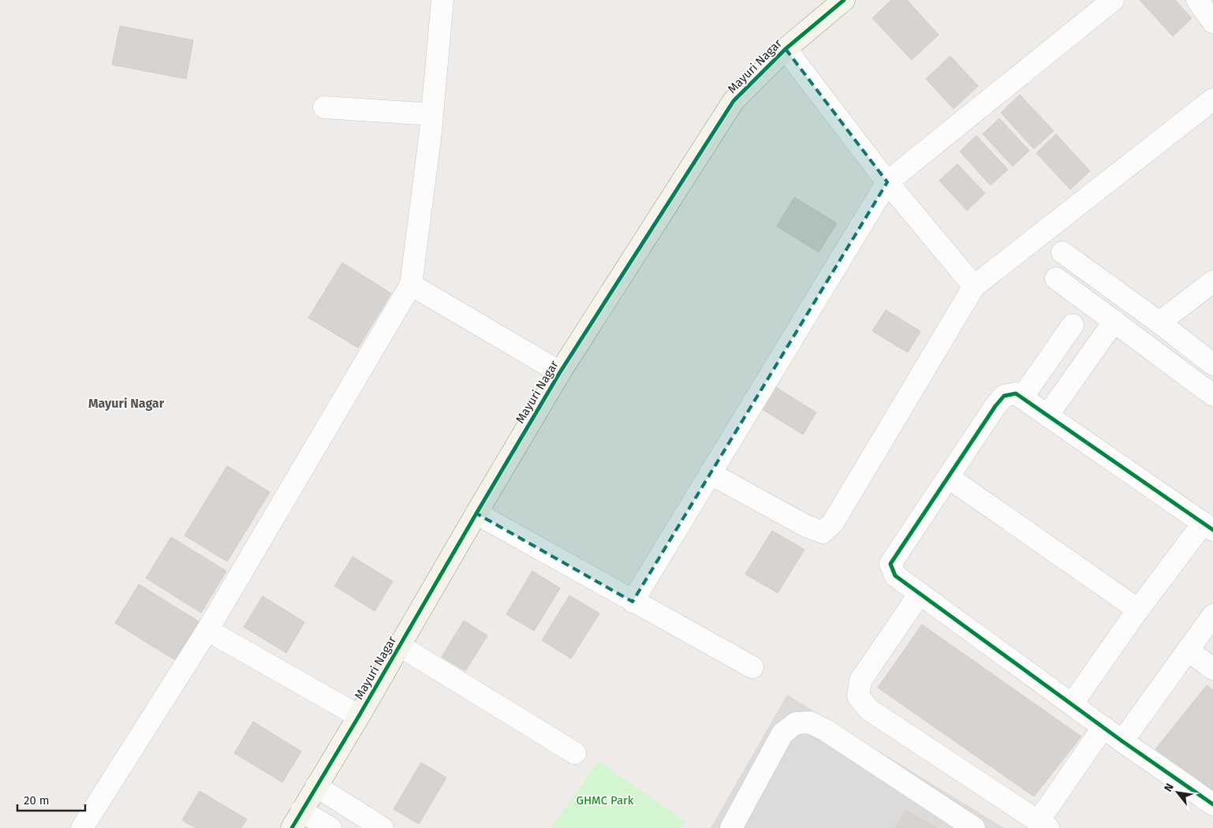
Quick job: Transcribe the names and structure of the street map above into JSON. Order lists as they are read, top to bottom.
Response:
{
  "streets": {
    "street": ["Mayuri Nagar"]
  },
  "districts": ["Mayuri Nagar"],
  "parks": ["GHMC Park"],
  "scale_bar": "20 m",
  "north": "top left"
}
